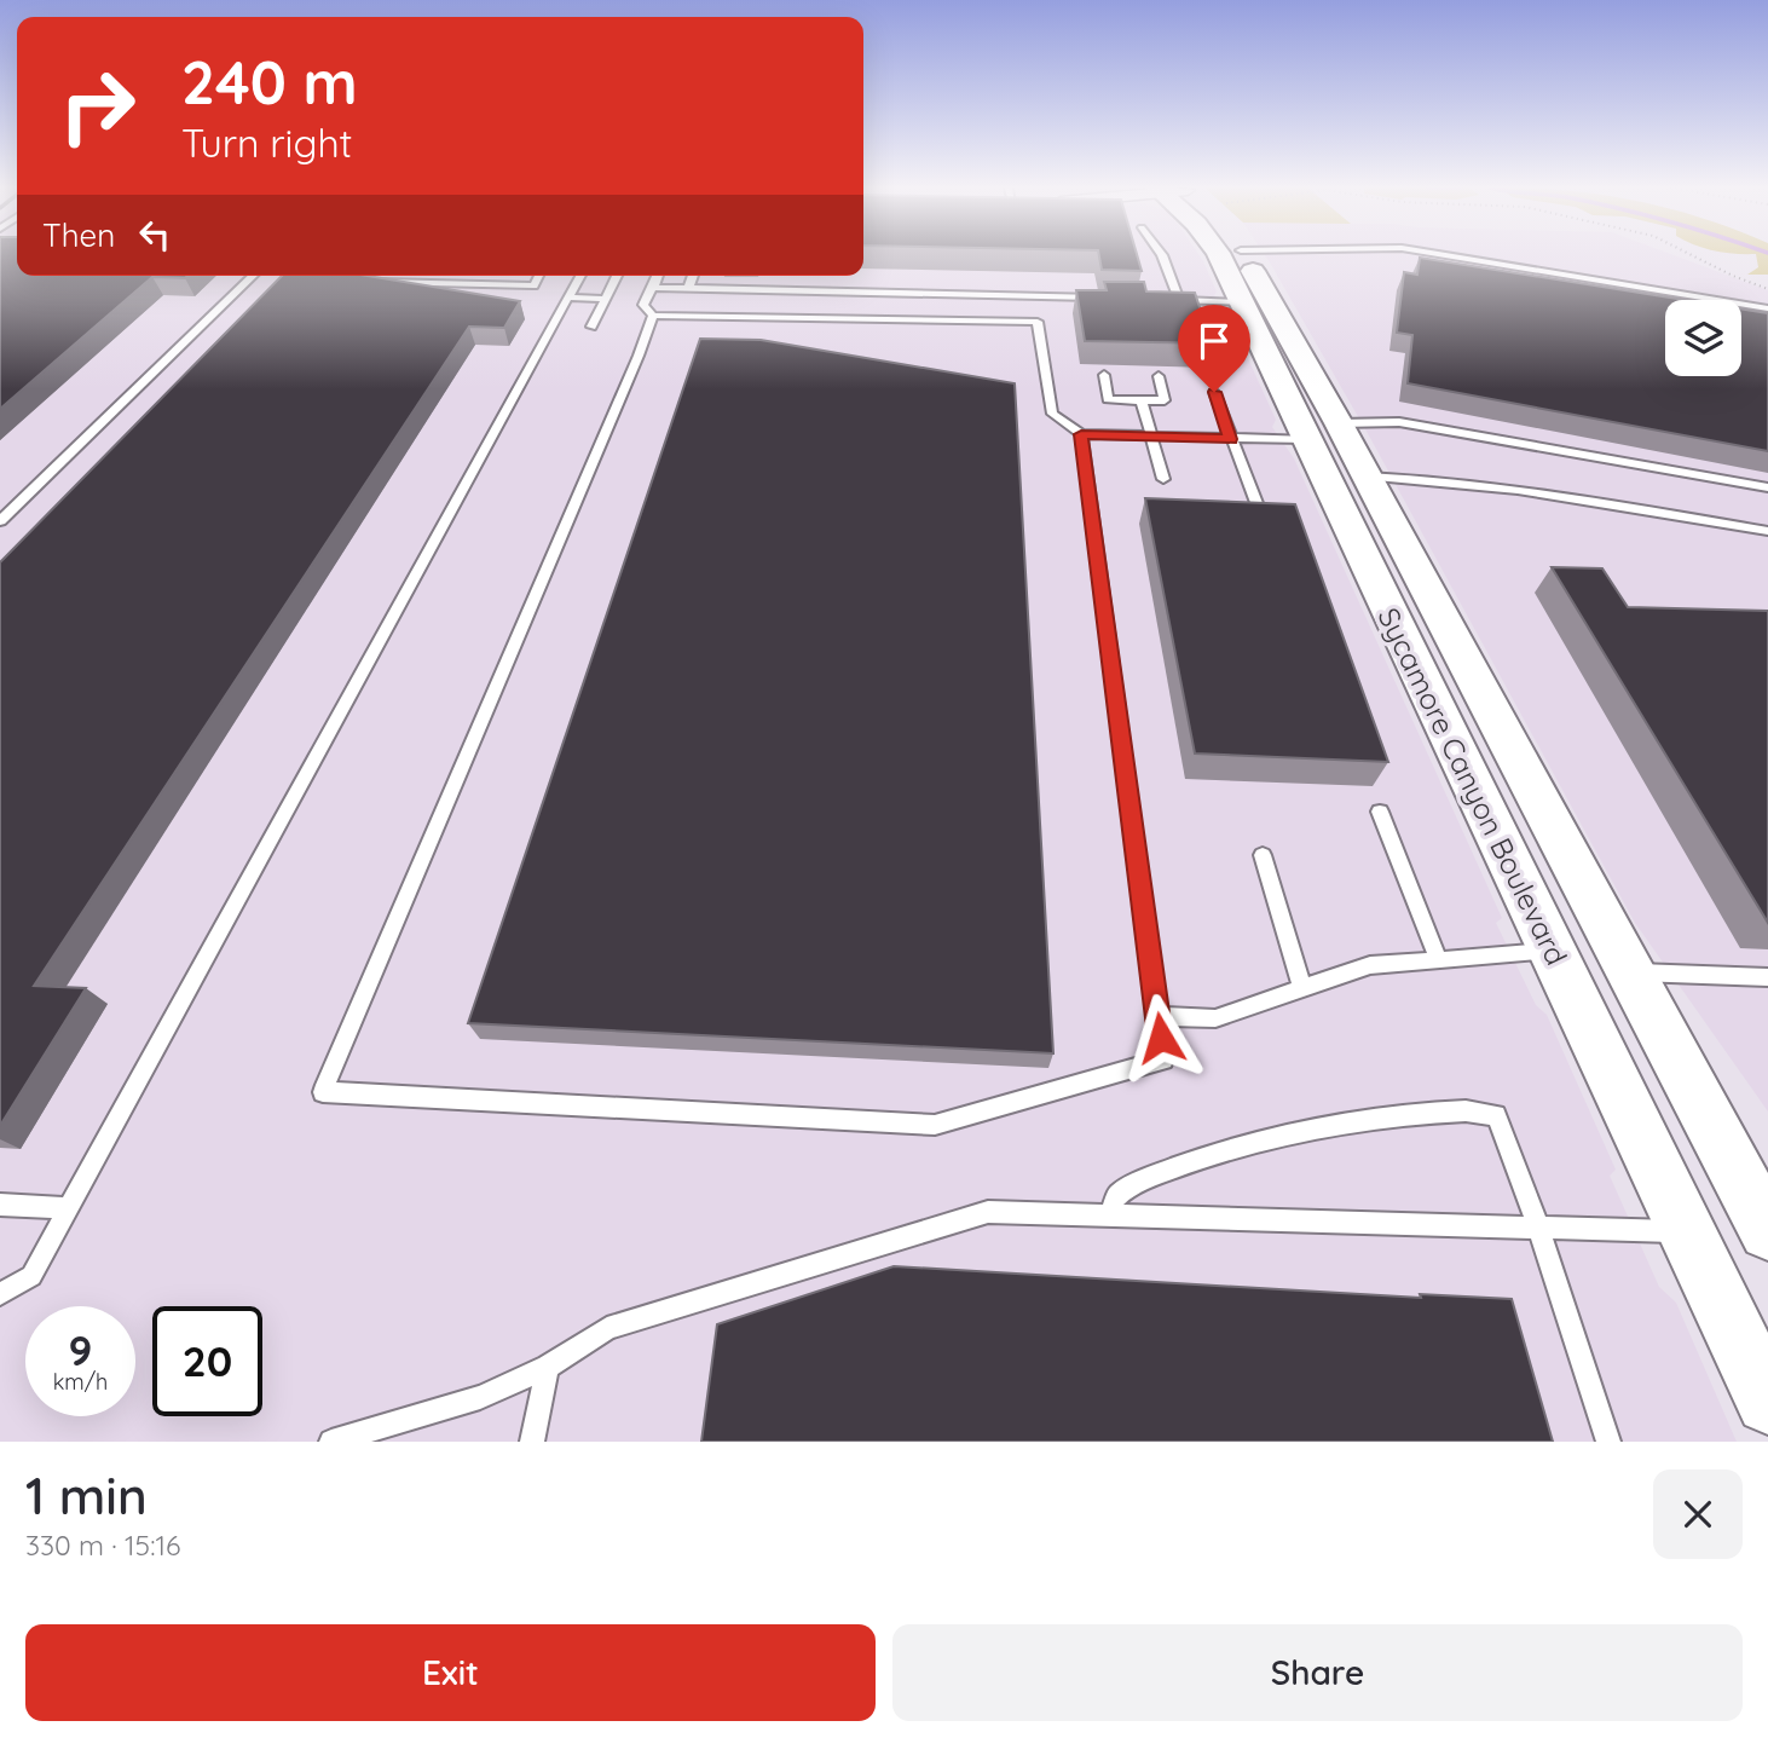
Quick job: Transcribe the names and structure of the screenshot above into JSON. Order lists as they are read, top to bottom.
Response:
{
  "streets": {
    "main road": ["Sycamore Canyon Boulevard"]
  },
  "page": {
    "turn": ["240 m", "Turn right"],
    "then": "Then",
    "speed": "9 km/h",
    "limit": "20",
    "heading": ["1 min", "330 m · 15:16"],
    "buttons": ["Exit", "Share"]
  }
}
